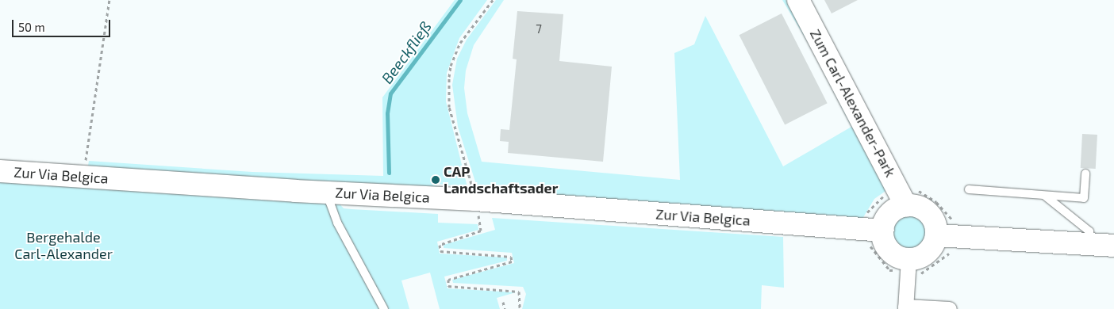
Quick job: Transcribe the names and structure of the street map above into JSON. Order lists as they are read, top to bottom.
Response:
{
  "streets": {
    "street": ["Zum Carl-Alexander-Park", "Zur Via Belgica"]
  },
  "crossings": [
    ["Zum Carl-Alexander-Park", "Zur Via Belgica"]
  ],
  "water": ["Beeckfließ"],
  "parks": ["Bergehalde Carl-Alexander"],
  "places": ["CAP Landschaftsader"],
  "house_numbers": ["7"],
  "scale_bar": "50 m"
}
